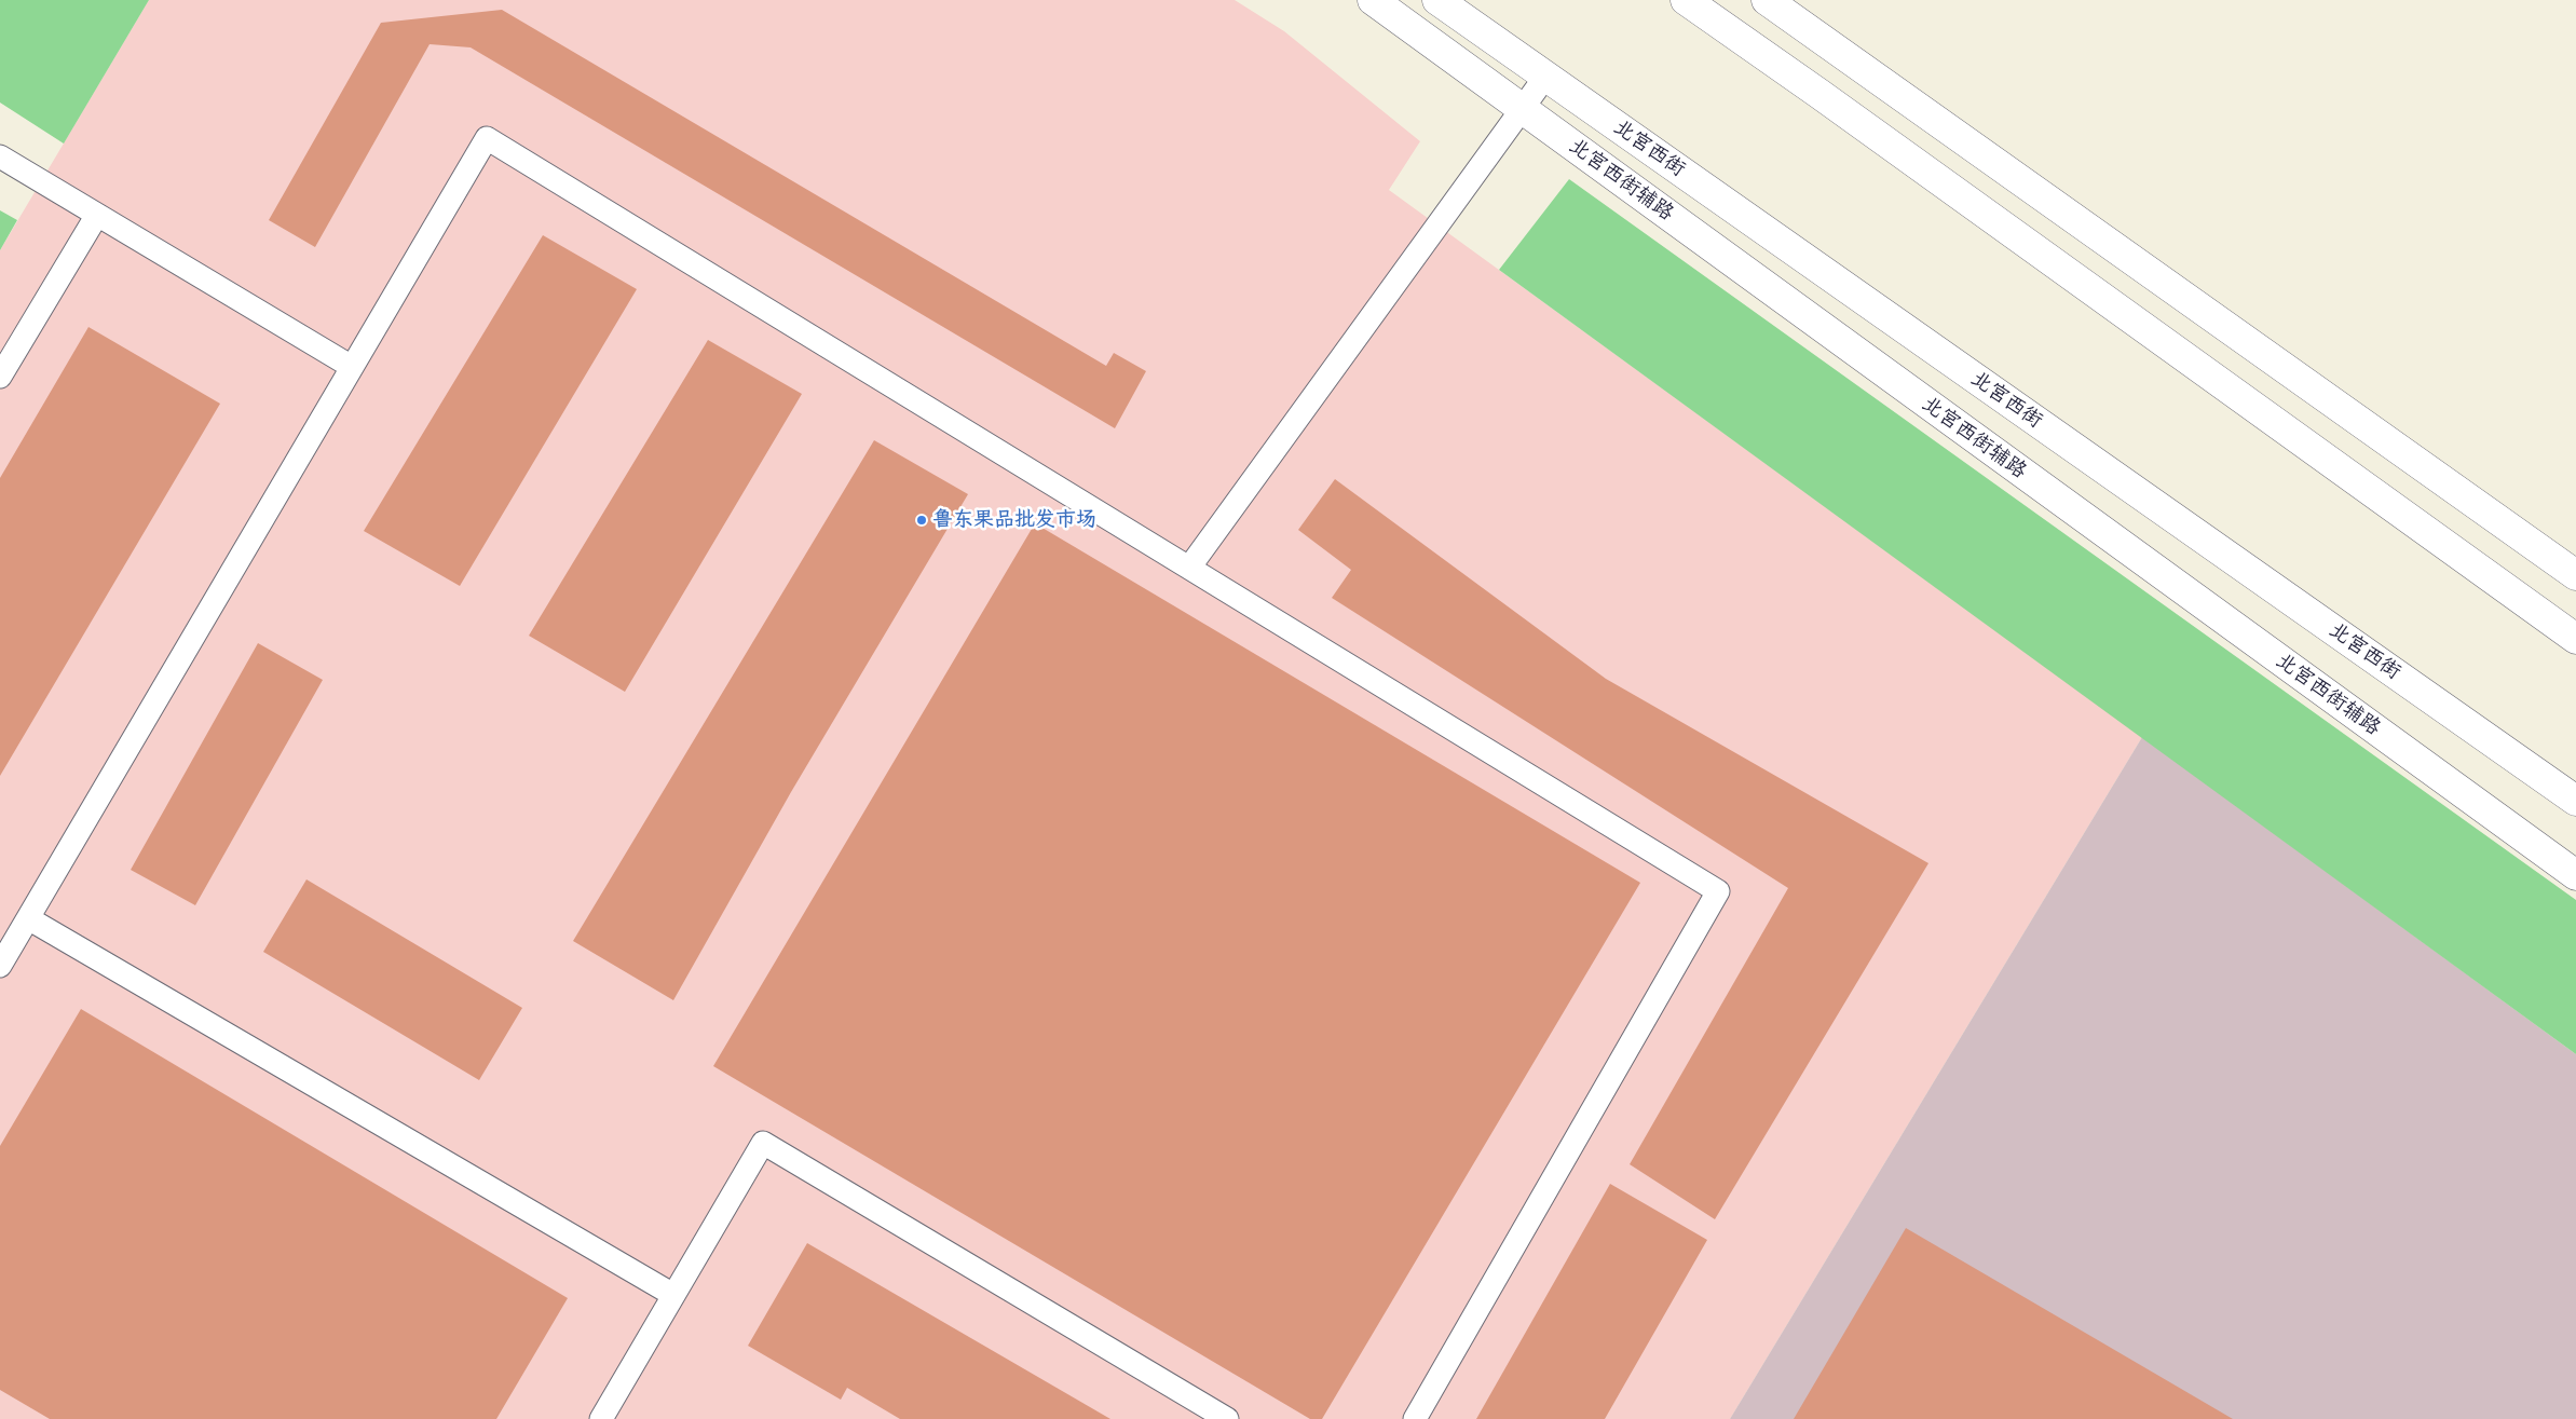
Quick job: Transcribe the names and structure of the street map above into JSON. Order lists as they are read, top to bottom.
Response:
{
  "streets": {
    "main road": ["北宫西街", "北宫西街辅路"]
  },
  "places": ["鲁东果品批发市场"]
}
